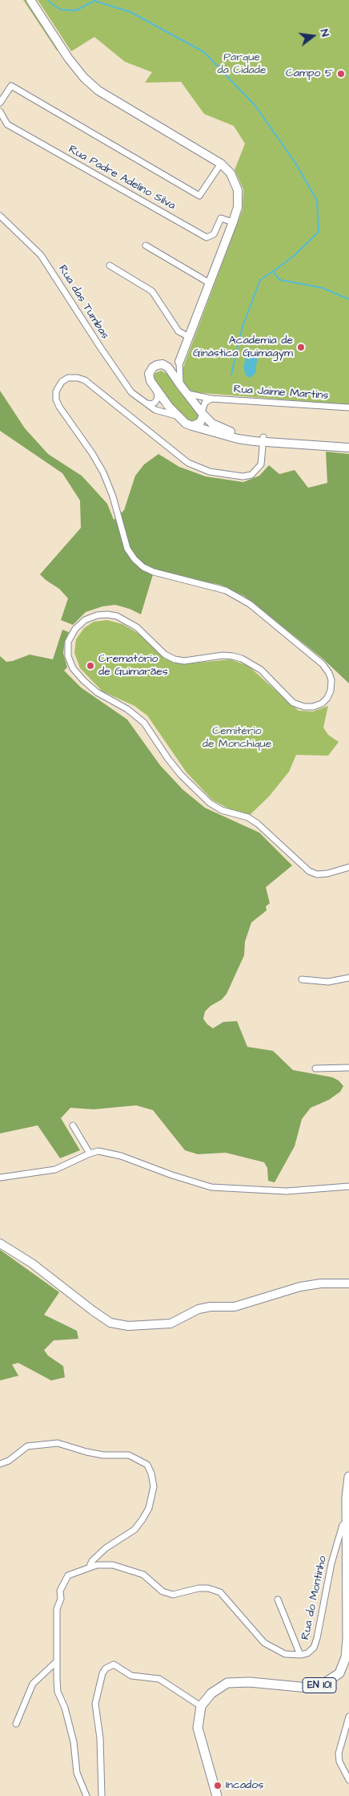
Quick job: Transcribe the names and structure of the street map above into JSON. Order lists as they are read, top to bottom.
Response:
{
  "streets": {
    "main road": ["EN 101"],
    "street": [
      "Rua Padre Adelino Silva",
      "Rua das Tumbas",
      "Rua Jaime Martins",
      "Rua do Montinho"
    ]
  },
  "crossings": [
    ["Rua do Montinho", "EN 101"]
  ],
  "parks": ["Parque da Cidade", "Cemitério de Monchique"],
  "places": [
    "Campo 5",
    "Academia de Ginástica Guimagym",
    "Crematório de Guimarães",
    "Incados"
  ],
  "north": "right"
}
